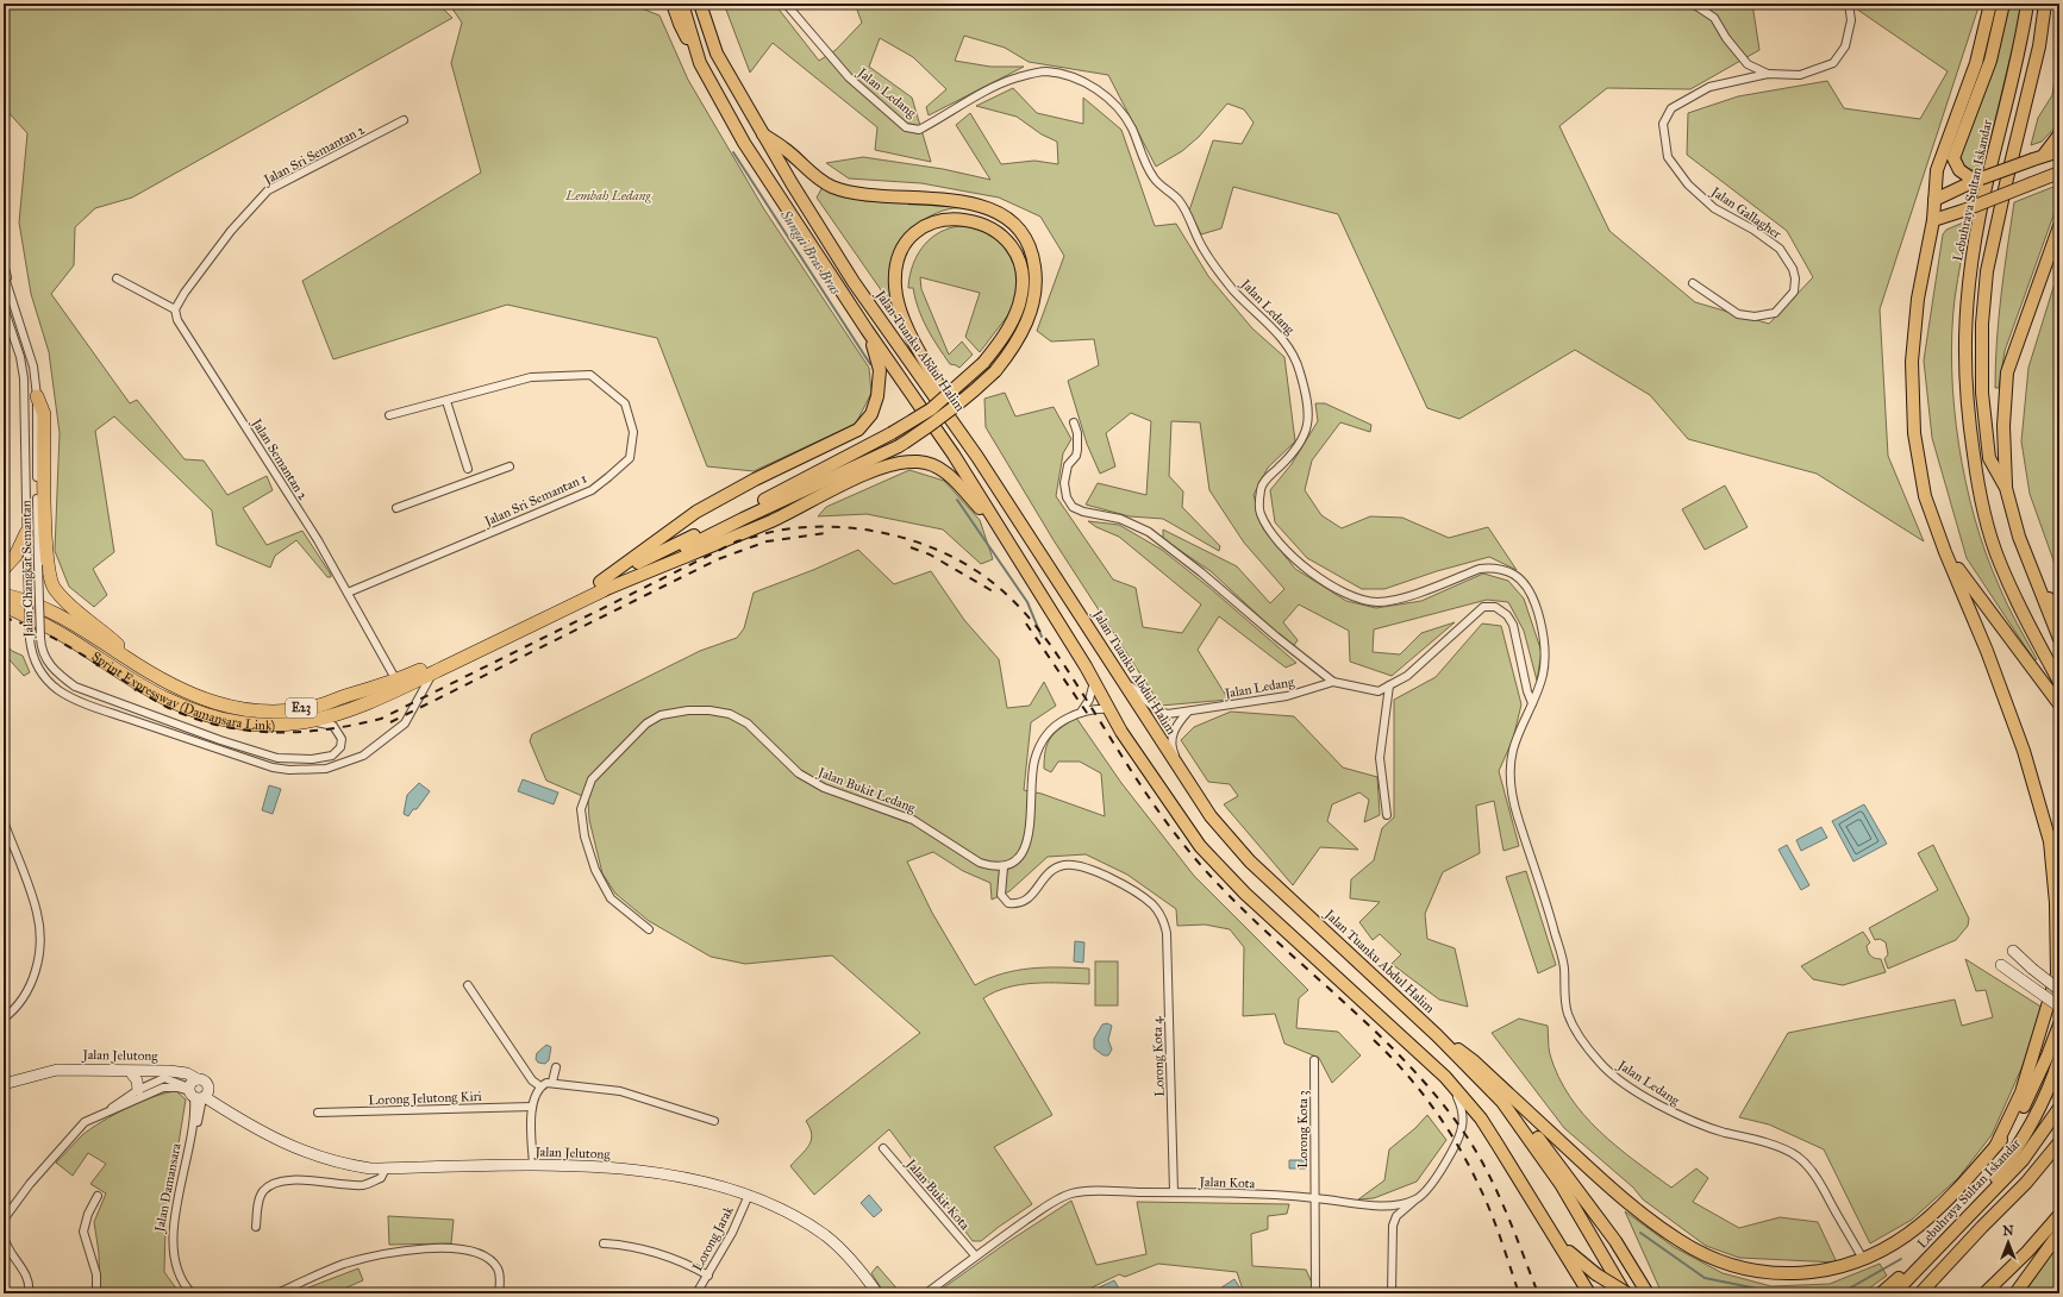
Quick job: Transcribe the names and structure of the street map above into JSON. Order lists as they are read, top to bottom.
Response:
{
  "streets": {
    "highway": ["Sprint Expressway (Damansara Link)", "E23"],
    "main road": ["Lebuhraya Sultan Iskandar", "Jalan Tuanku Abdul Halim"],
    "street": [
      "Jalan Ledang",
      "Jalan Sri Semantan 2",
      "Jalan Gallagher",
      "Jalan Semantan 2",
      "Jalan Sri Semantan 1",
      "Jalan Changkat Semantan",
      "Jalan Bukit Ledang",
      "Jalan Jelutong",
      "Lorong Kota 4",
      "Lorong Jelutong Kiri",
      "Lorong Kota 3",
      "Jalan Kota",
      "Jalan Damansara",
      "Jalan Bukit Kota",
      "Lorong Jarak"
    ]
  },
  "crossings": [
    ["Jalan Ledang", "Jalan Tuanku Abdul Halim"],
    ["Jalan Sri Semantan 2", "Jalan Semantan 2"],
    ["Jalan Semantan 2", "Jalan Sri Semantan 1"],
    ["Jalan Semantan 2", "Sprint Expressway (Damansara Link)"],
    ["Jalan Changkat Semantan", "Sprint Expressway (Damansara Link)"],
    ["Jalan Bukit Ledang", "Lorong Kota 4"],
    ["Jalan Jelutong", "Jalan Damansara"],
    ["Jalan Jelutong", "Lorong Jarak"],
    ["Lorong Kota 4", "Jalan Kota"],
    ["Lorong Kota 3", "Jalan Kota"],
    ["Jalan Kota", "Jalan Bukit Kota"]
  ],
  "water": ["Sungai Bras Bras"],
  "parks": ["Lembah Ledang"],
  "north": "top"
}
